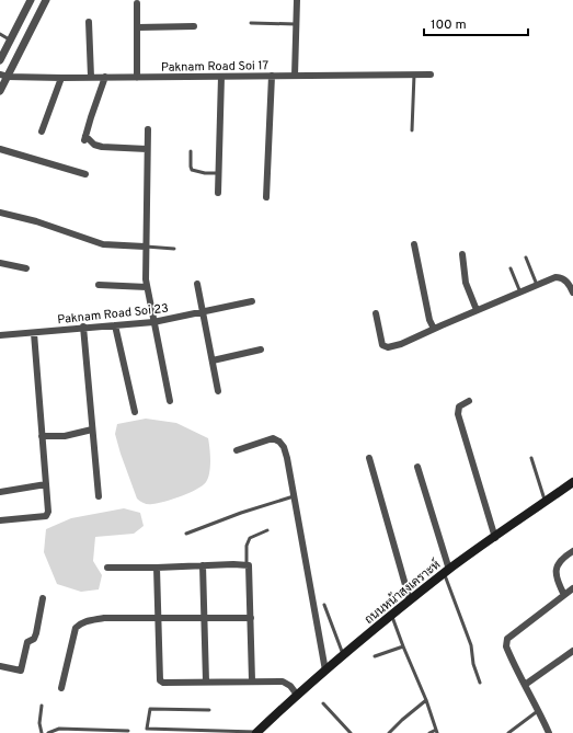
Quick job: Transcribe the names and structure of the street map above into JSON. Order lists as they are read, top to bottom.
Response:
{
  "streets": {
    "main road": ["ถนนหน้าสงเคราะห์"],
    "street": ["Paknam Road Soi 17", "Paknam Road Soi 23"]
  },
  "scale_bar": "100 m"
}
